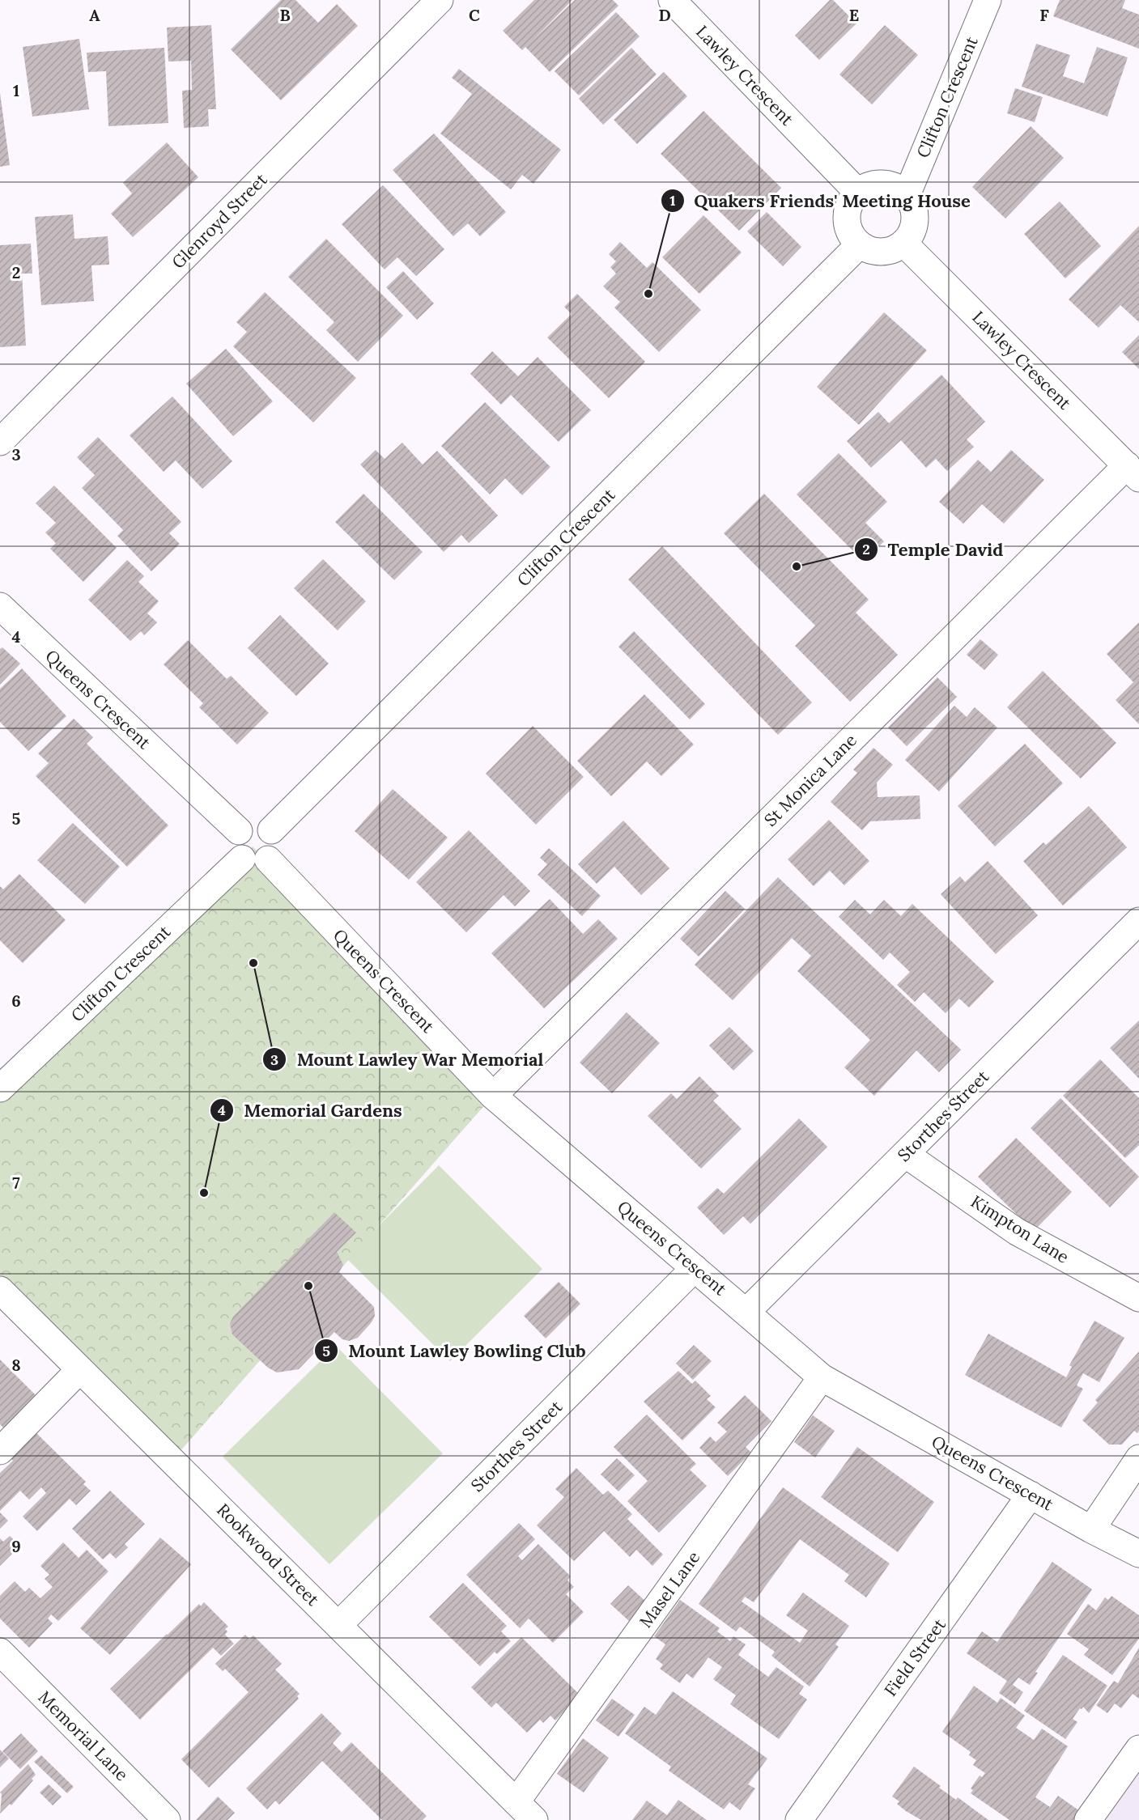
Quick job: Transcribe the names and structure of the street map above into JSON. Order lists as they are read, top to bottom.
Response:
{
  "streets": {
    "street": [
      "Lawley Crescent",
      "Clifton Crescent",
      "Glenroyd Street",
      "Queens Crescent",
      "St Monica Lane",
      "Storthes Street",
      "Kimpton Lane",
      "Rookwood Street",
      "Masel Lane",
      "Field Street",
      "Memorial Lane"
    ]
  },
  "crossings": [
    ["Lawley Crescent", "Clifton Crescent"],
    ["Lawley Crescent", "St Monica Lane"],
    ["Clifton Crescent", "Queens Crescent"],
    ["Queens Crescent", "St Monica Lane"],
    ["Queens Crescent", "Storthes Street"],
    ["Queens Crescent", "Masel Lane"],
    ["Queens Crescent", "Field Street"],
    ["Storthes Street", "Kimpton Lane"],
    ["Storthes Street", "Rookwood Street"],
    ["Rookwood Street", "Masel Lane"]
  ],
  "places": [
    "Quakers Friends' Meeting House",
    "Temple David",
    "Mount Lawley War Memorial",
    "Memorial Gardens",
    "Mount Lawley Bowling Club"
  ],
  "grid": {
    "columns": [
      "A",
      "B",
      "C",
      "D",
      "E",
      "F"
    ],
    "rows": [
      "1",
      "2",
      "3",
      "4",
      "5",
      "6",
      "7",
      "8",
      "9"
    ]
  }
}
